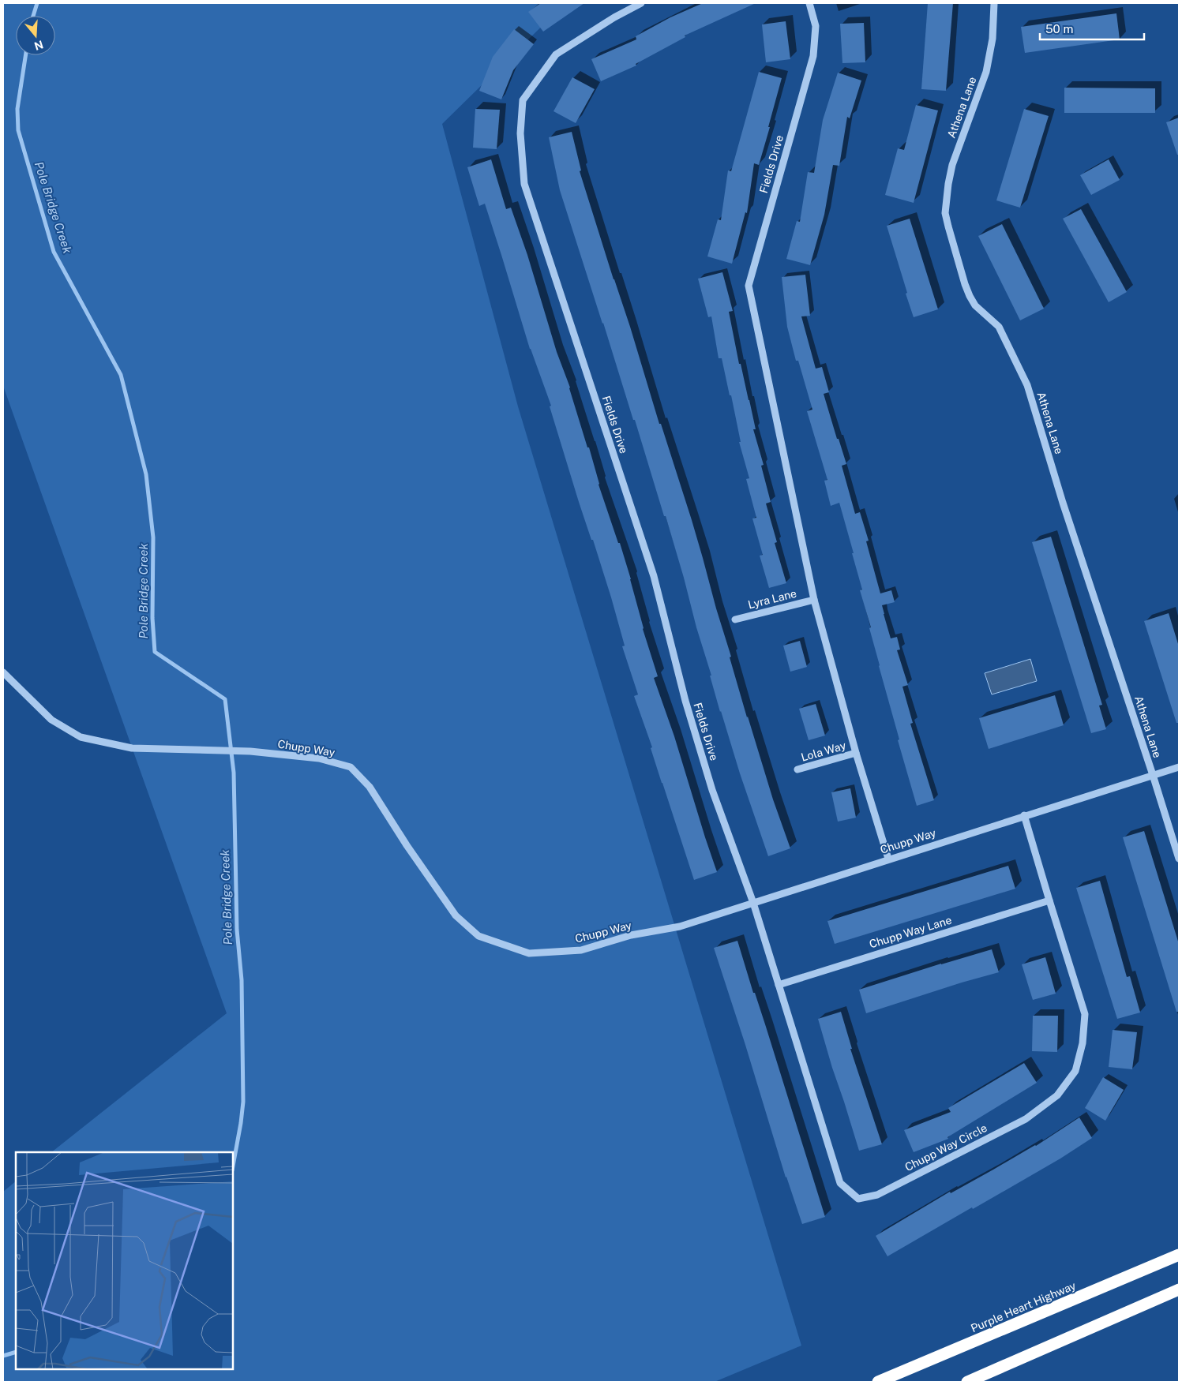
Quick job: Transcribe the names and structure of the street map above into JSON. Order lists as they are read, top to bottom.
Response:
{
  "streets": {
    "highway": ["Purple Heart Highway"],
    "street": [
      "Athena Lane",
      "Fields Drive",
      "Lyra Lane",
      "Chupp Way",
      "Lola Way",
      "Chupp Way Lane",
      "Chupp Way Circle"
    ]
  },
  "crossings": [
    ["Athena Lane", "Chupp Way"],
    ["Fields Drive", "Lyra Lane"],
    ["Fields Drive", "Chupp Way"],
    ["Fields Drive", "Lola Way"],
    ["Fields Drive", "Chupp Way Circle"],
    ["Chupp Way", "Chupp Way Circle"],
    ["Chupp Way Lane", "Chupp Way Circle"]
  ],
  "water": ["Pole Bridge Creek"],
  "scale_bar": "50 m",
  "north": "bottom"
}
